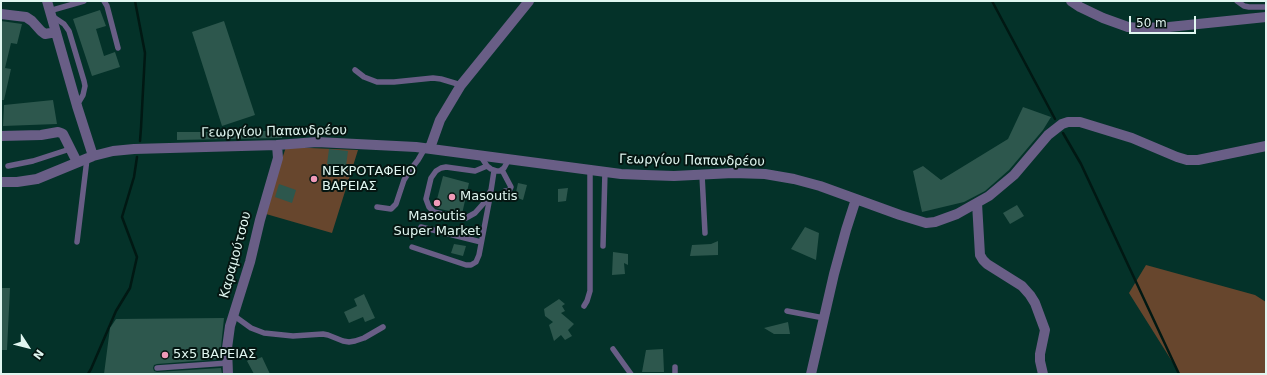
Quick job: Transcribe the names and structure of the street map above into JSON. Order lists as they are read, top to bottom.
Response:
{
  "streets": {
    "street": ["Γεωργίου Παπανδρέου", "Καραμούτσου"]
  },
  "crossings": [
    ["Γεωργίου Παπανδρέου", "Καραμούτσου"]
  ],
  "places": [
    "ΝΕΚΡΟΤΑΦΕΙΟ ΒΑΡΕΙΑΣ",
    "Masoutis",
    "Masoutis Super Market",
    "5x5 ΒΑΡΕΙΑΣ"
  ],
  "scale_bar": "50 m",
  "north": "bottom right"
}
